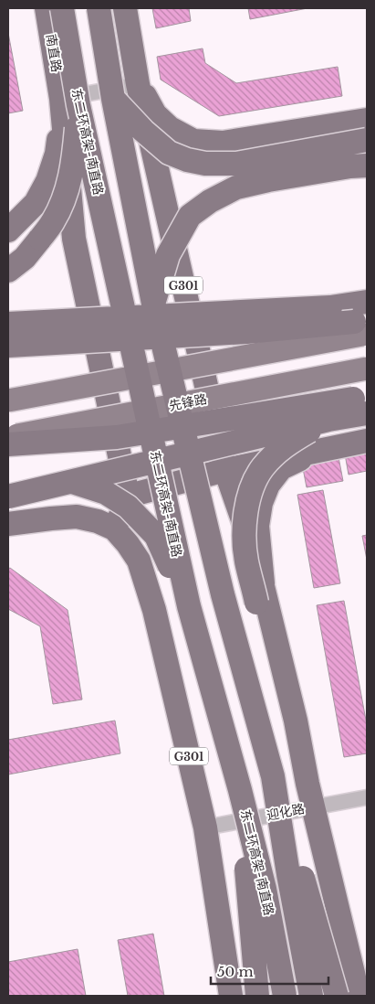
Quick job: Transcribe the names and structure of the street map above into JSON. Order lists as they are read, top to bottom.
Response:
{
  "streets": {
    "highway": ["南直路", "东二环高架-南直路", "G301"],
    "main road": ["先锋路"],
    "street": ["迎化路"]
  },
  "crossings": [
    ["南直路", "东二环高架-南直路"],
    ["G301", "迎化路"]
  ],
  "scale_bar": "50 m"
}
